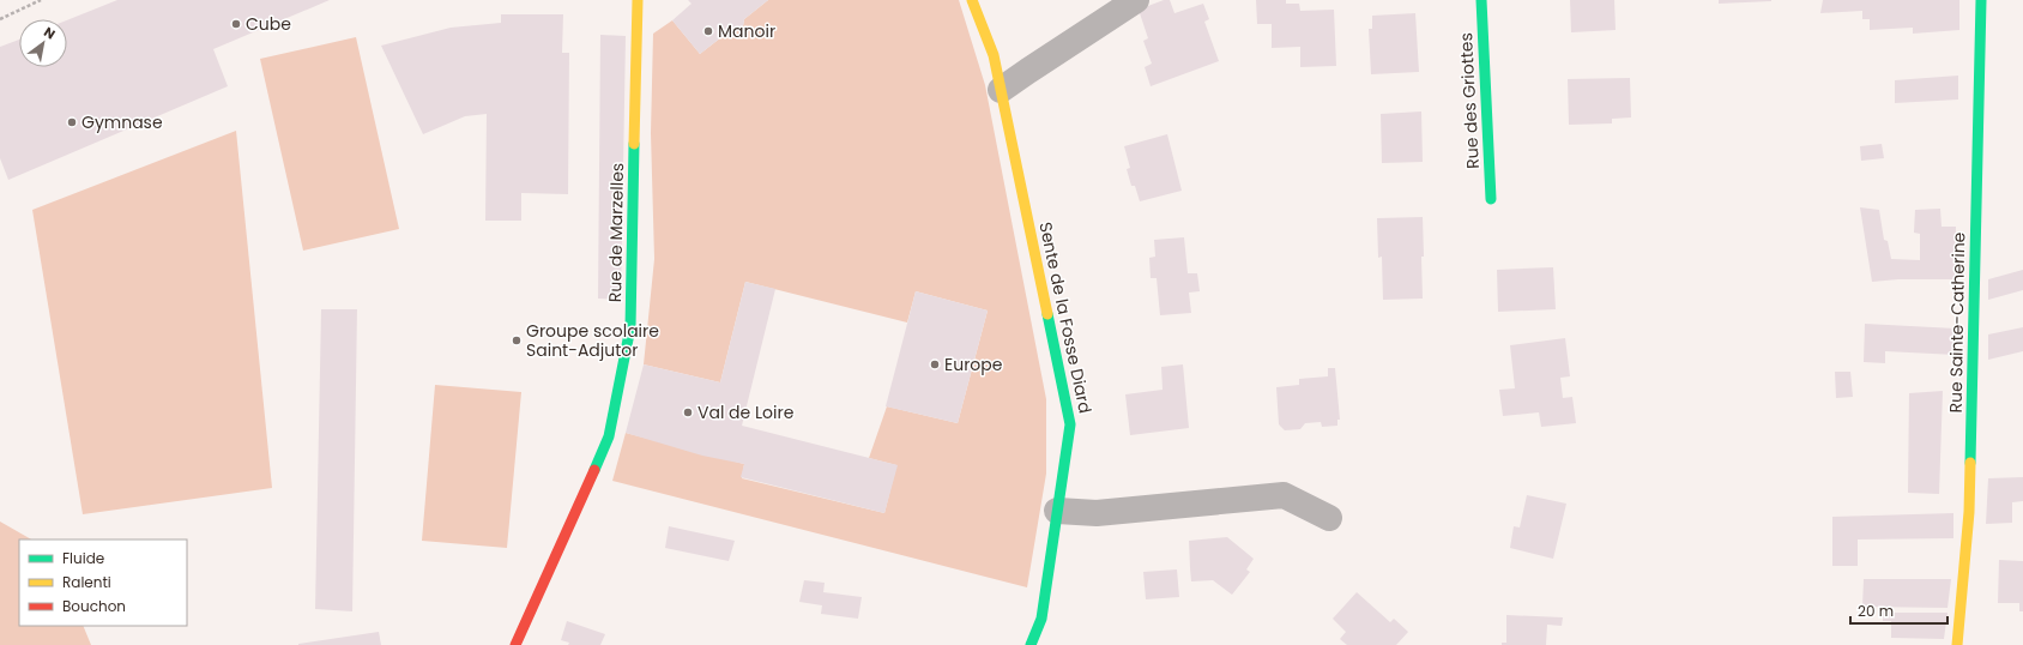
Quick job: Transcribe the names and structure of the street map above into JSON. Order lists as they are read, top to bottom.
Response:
{
  "streets": {
    "street": [
      "Rue des Griottes",
      "Rue de Marzelles",
      "Sente de la Fosse Diard",
      "Rue Sainte-Catherine"
    ]
  },
  "places": [
    "Cube",
    "Manoir",
    "Gymnase",
    "Groupe scolaire Saint-Adjutor",
    "Europe",
    "Val de Loire"
  ],
  "legend": ["Fluide", "Ralenti", "Bouchon"],
  "scale_bar": "20 m",
  "north": "top right"
}
